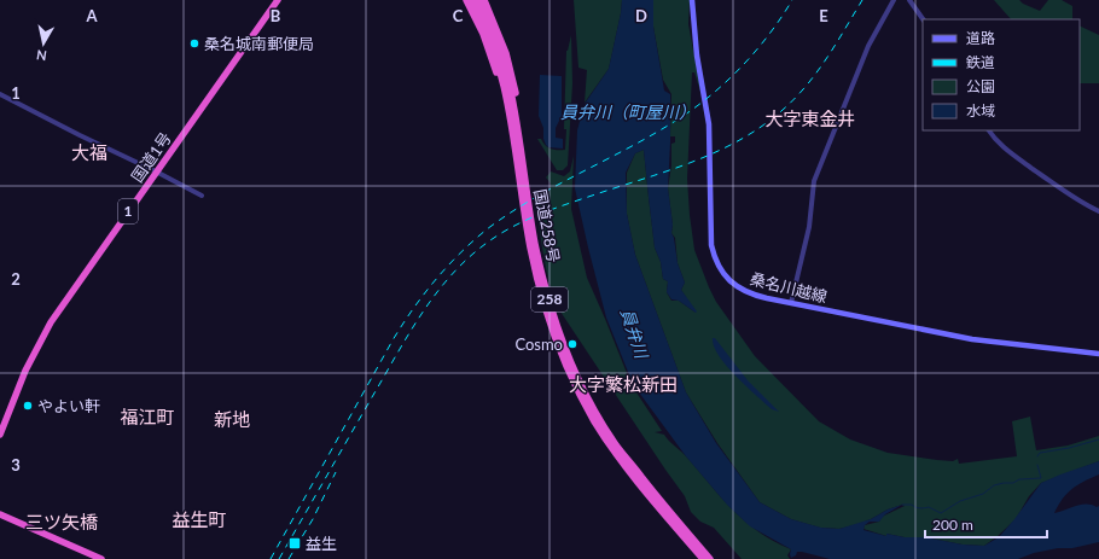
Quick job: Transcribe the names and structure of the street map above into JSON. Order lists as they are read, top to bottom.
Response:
{
  "streets": {
    "highway": [
      "国道1号",
      "1",
      "国道258号",
      "258"
    ],
    "main road": ["桑名川越線"]
  },
  "districts": [
    "大字東金井",
    "大福",
    "大字繁松新田",
    "福江町",
    "新地",
    "益生町",
    "三ツ矢橋"
  ],
  "water": ["員弁川（町屋川）", "員弁川"],
  "places": {
    "other": ["桑名城南郵便局", "Cosmo", "やよい軒"],
    "transit": ["益生"]
  },
  "legend": [
    "道路",
    "鉄道",
    "公園",
    "水域"
  ],
  "scale_bar": "200 m",
  "north": "bottom",
  "grid": {
    "columns": [
      "A",
      "B",
      "C",
      "D",
      "E"
    ],
    "rows": ["1", "2", "3"]
  }
}
